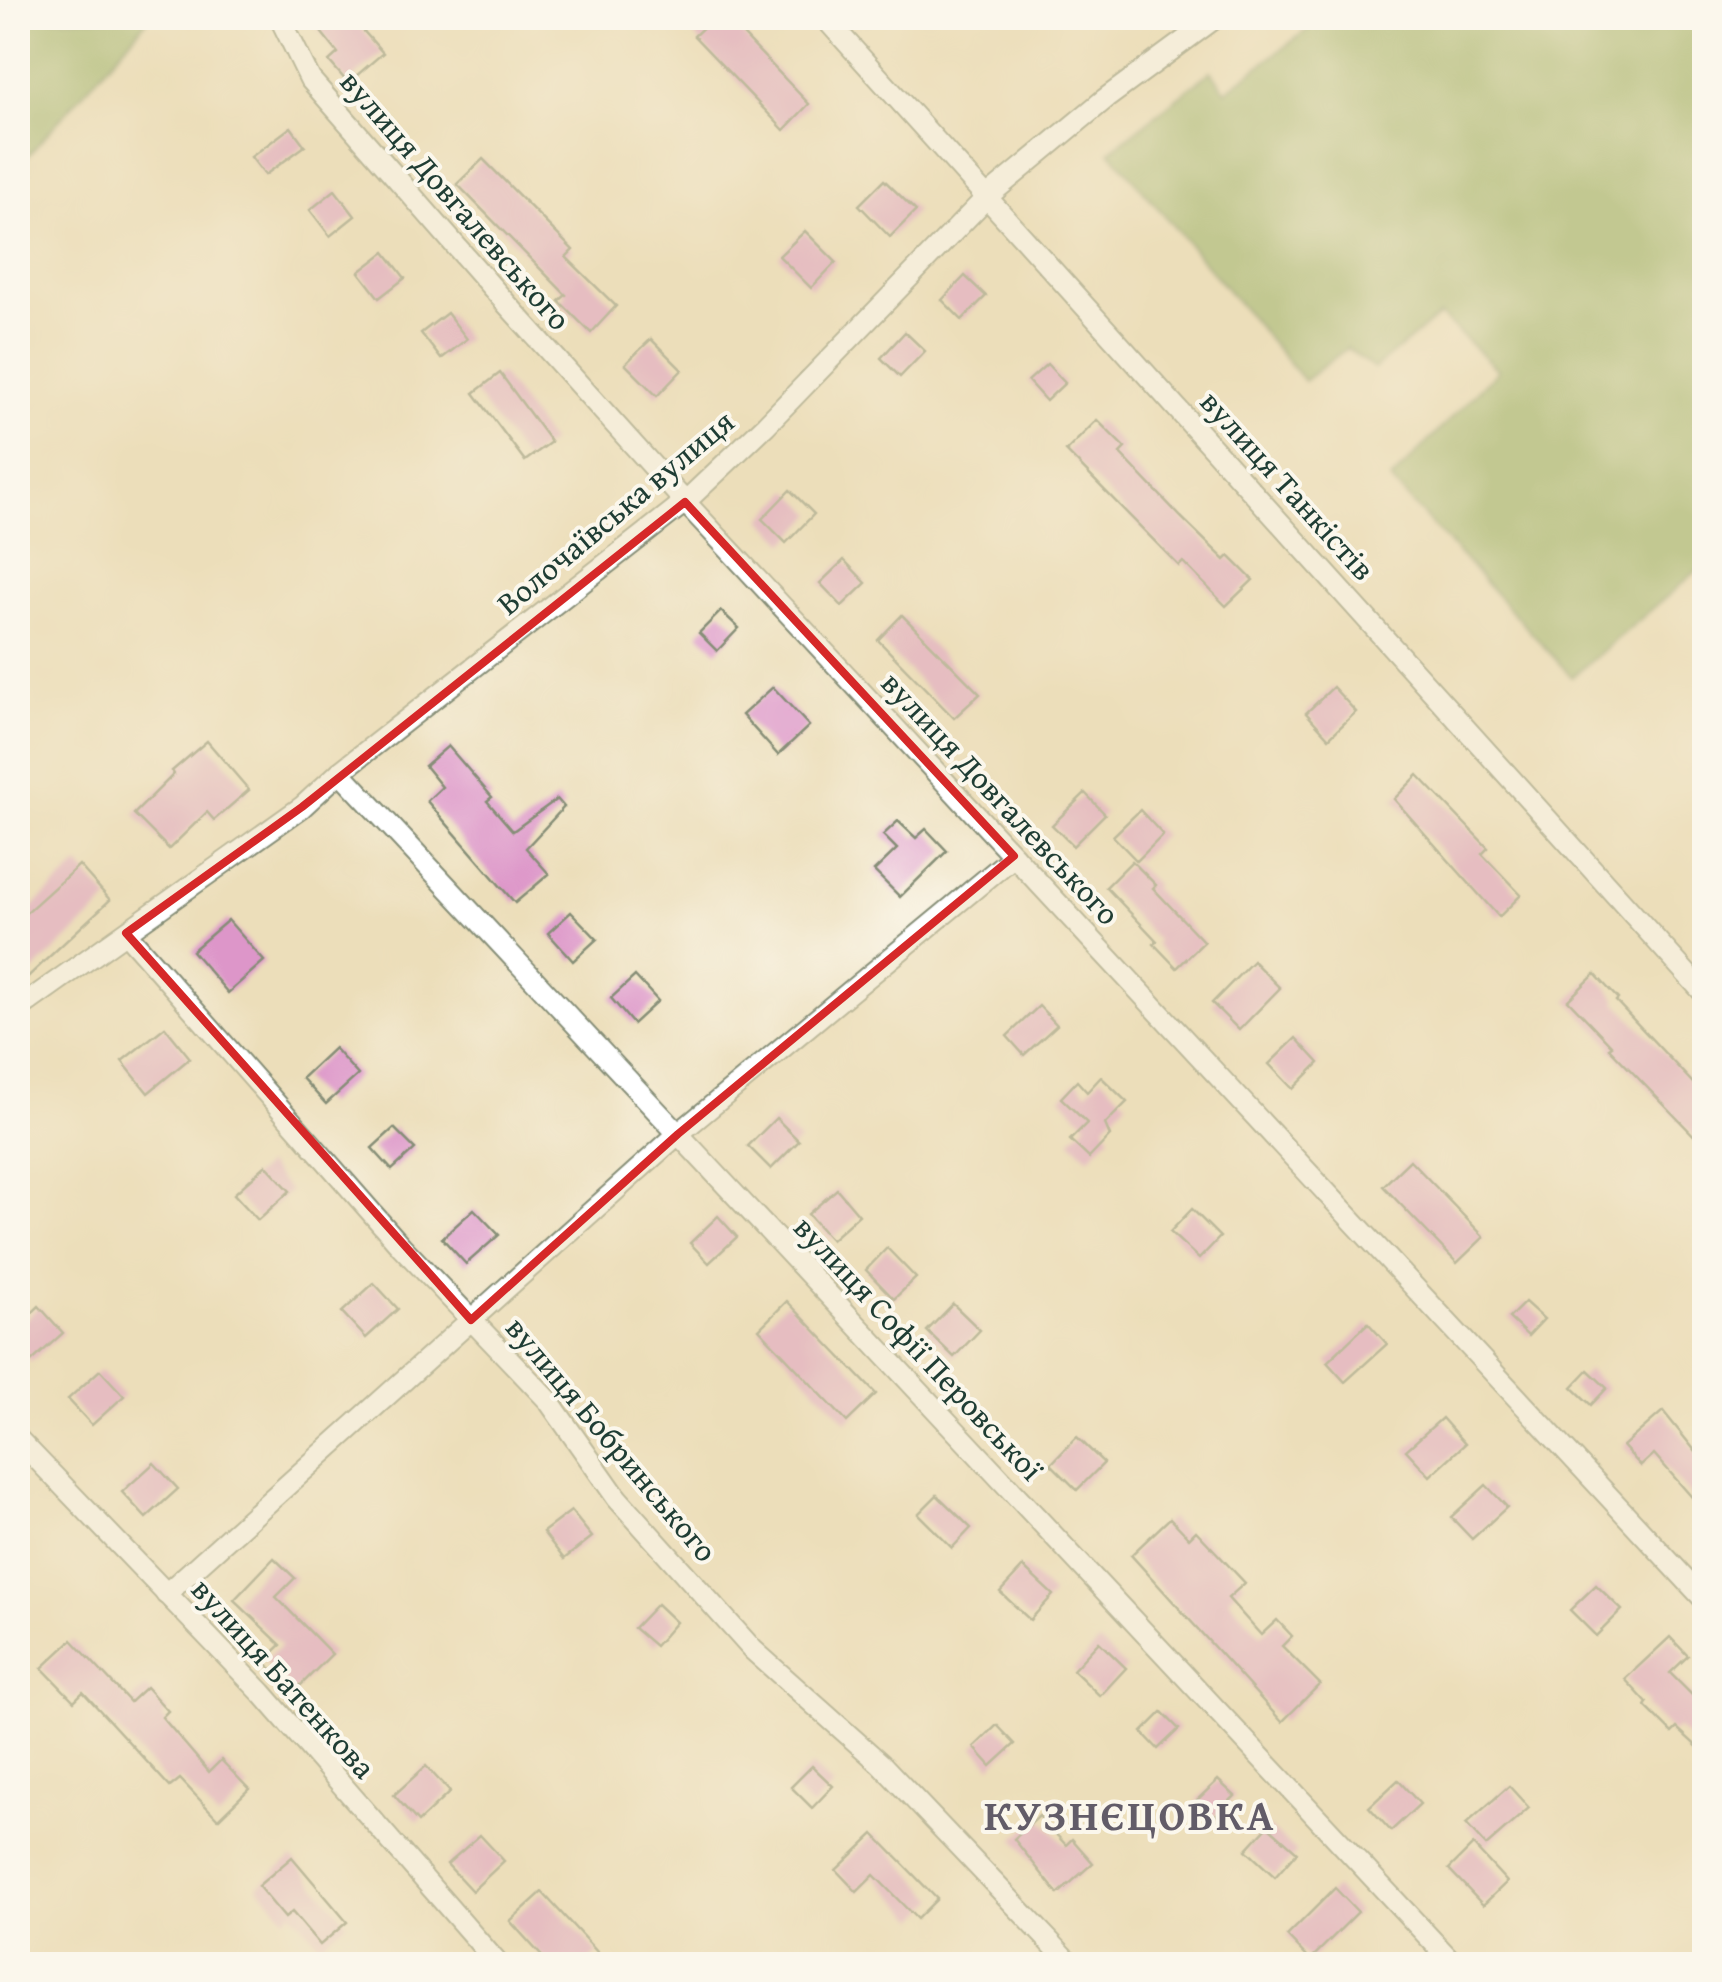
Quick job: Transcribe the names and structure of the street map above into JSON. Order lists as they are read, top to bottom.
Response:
{
  "streets": {
    "street": [
      "вулиця Довгалевського",
      "вулиця Танкістів",
      "Волочаївська вулиця",
      "вулиця Софії Перовської",
      "вулиця Бобринського",
      "вулиця Батенкова"
    ]
  },
  "crossings": [
    ["вулиця Довгалевського", "Волочаївська вулиця"],
    ["вулиця Танкістів", "Волочаївська вулиця"],
    ["Волочаївська вулиця", "вулиця Софії Перовської"],
    ["Волочаївська вулиця", "вулиця Бобринського"]
  ],
  "districts": ["КУЗНЄЦОВКА"]
}
